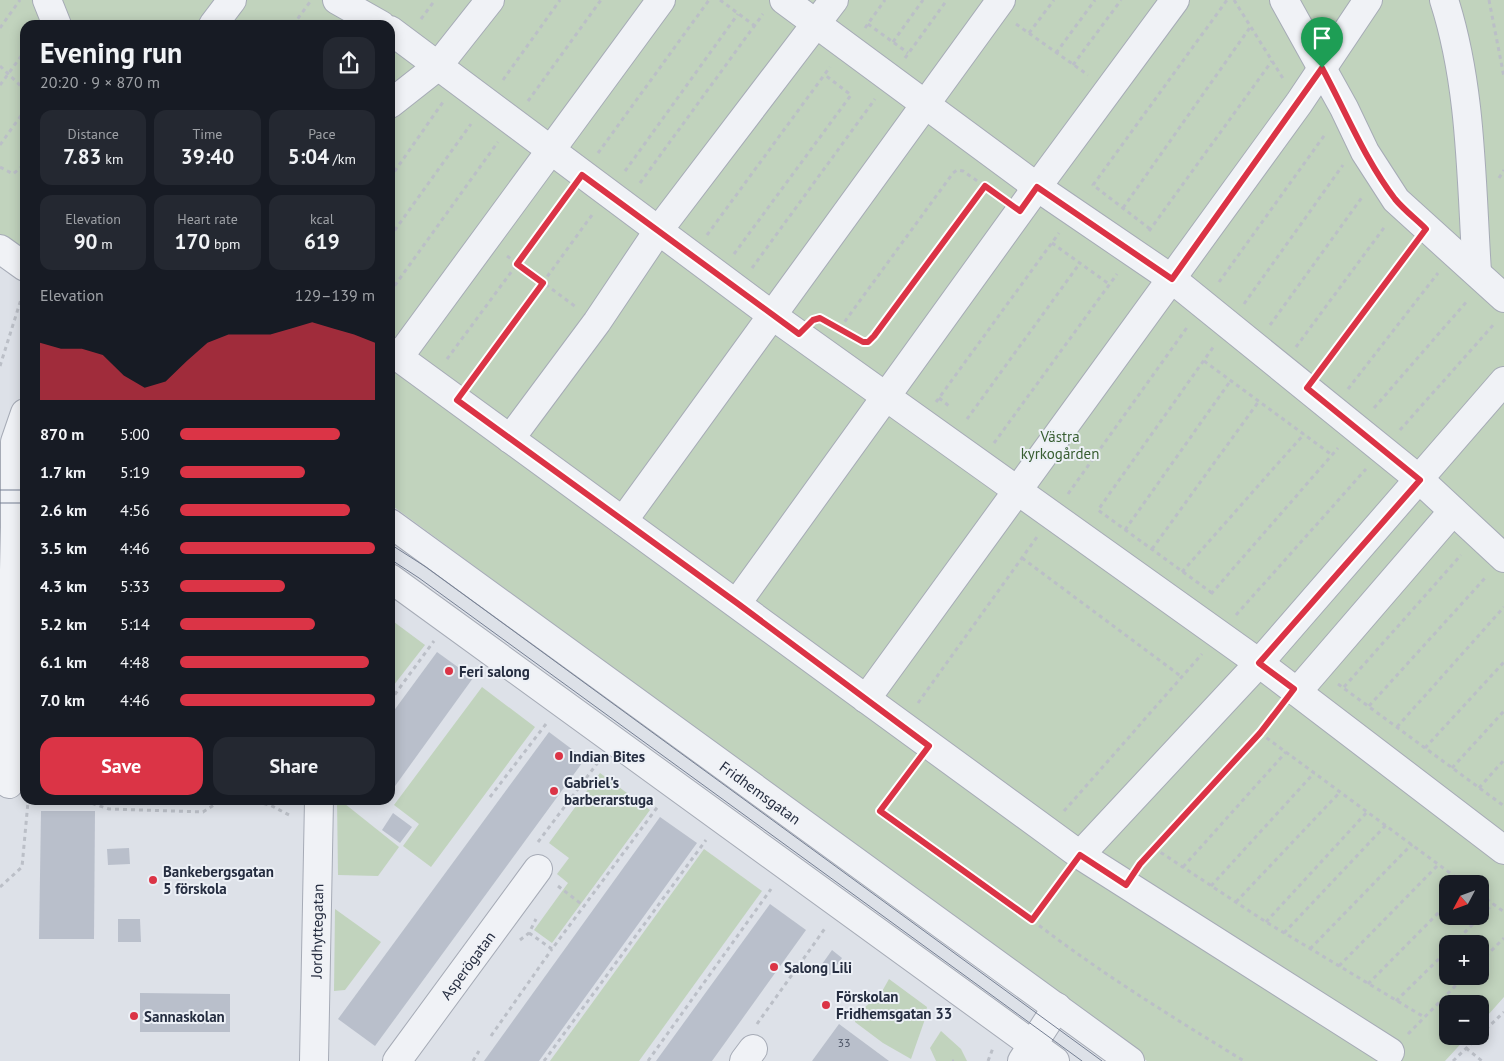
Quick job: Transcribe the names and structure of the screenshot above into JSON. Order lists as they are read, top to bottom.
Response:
{
  "streets": {
    "street": ["Fridhemsgatan", "Jordhyttegatan", "Asperögatan"]
  },
  "parks": ["Västra kyrkogården"],
  "places": [
    "Feri salong",
    "Indian Bites",
    "Gabriel's barberarstuga",
    "Bankebergsgatan 5 förskola",
    "Salong Lili",
    "Förskolan Fridhemsgatan 33",
    "Sannaskolan"
  ],
  "house_numbers": ["33"],
  "north": "bottom left",
  "page": {
    "heading": ["Evening run", "20:20 · 9 × 870 m"],
    "stats": [
      ["Distance", "7.83 km"],
      ["Time", "39:40"],
      ["Pace", "5:04 /km"],
      ["Elevation", "90 m"],
      ["Heart rate", "170 bpm"],
      ["kcal", "619"]
    ],
    "chart": ["Elevation", "129–139 m"],
    "list": [
      {
        "name": "870 m",
        "note": "5:00"
      },
      {
        "name": "1.7 km",
        "note": "5:19"
      },
      {
        "name": "2.6 km",
        "note": "4:56"
      },
      {
        "name": "3.5 km",
        "note": "4:46"
      },
      {
        "name": "4.3 km",
        "note": "5:33"
      },
      {
        "name": "5.2 km",
        "note": "5:14"
      },
      {
        "name": "6.1 km",
        "note": "4:48"
      },
      {
        "name": "7.0 km",
        "note": "4:46"
      }
    ],
    "buttons": ["Save", "Share"],
    "map_buttons": ["+", "−"]
  }
}
